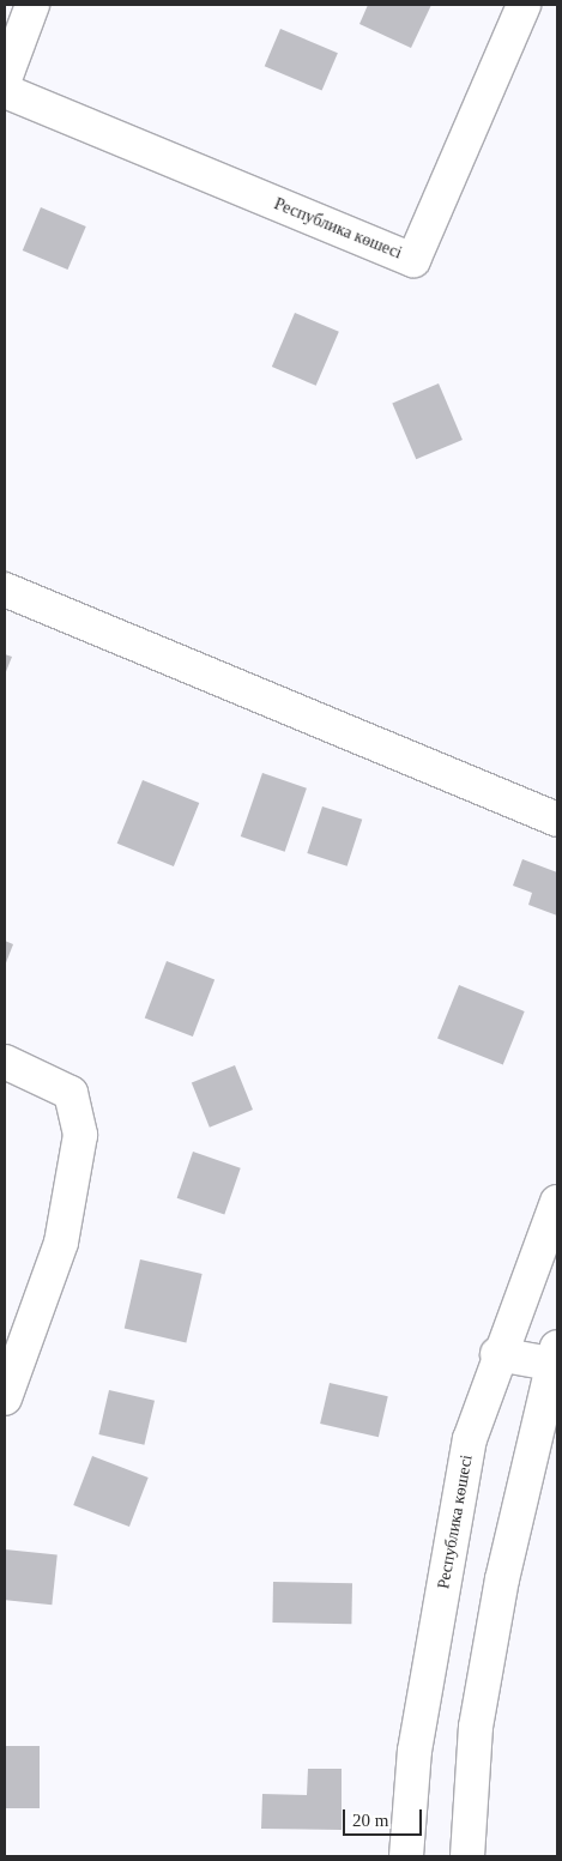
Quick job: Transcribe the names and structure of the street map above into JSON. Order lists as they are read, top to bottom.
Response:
{
  "streets": {
    "street": ["Республика көшесі"]
  },
  "scale_bar": "20 m"
}
